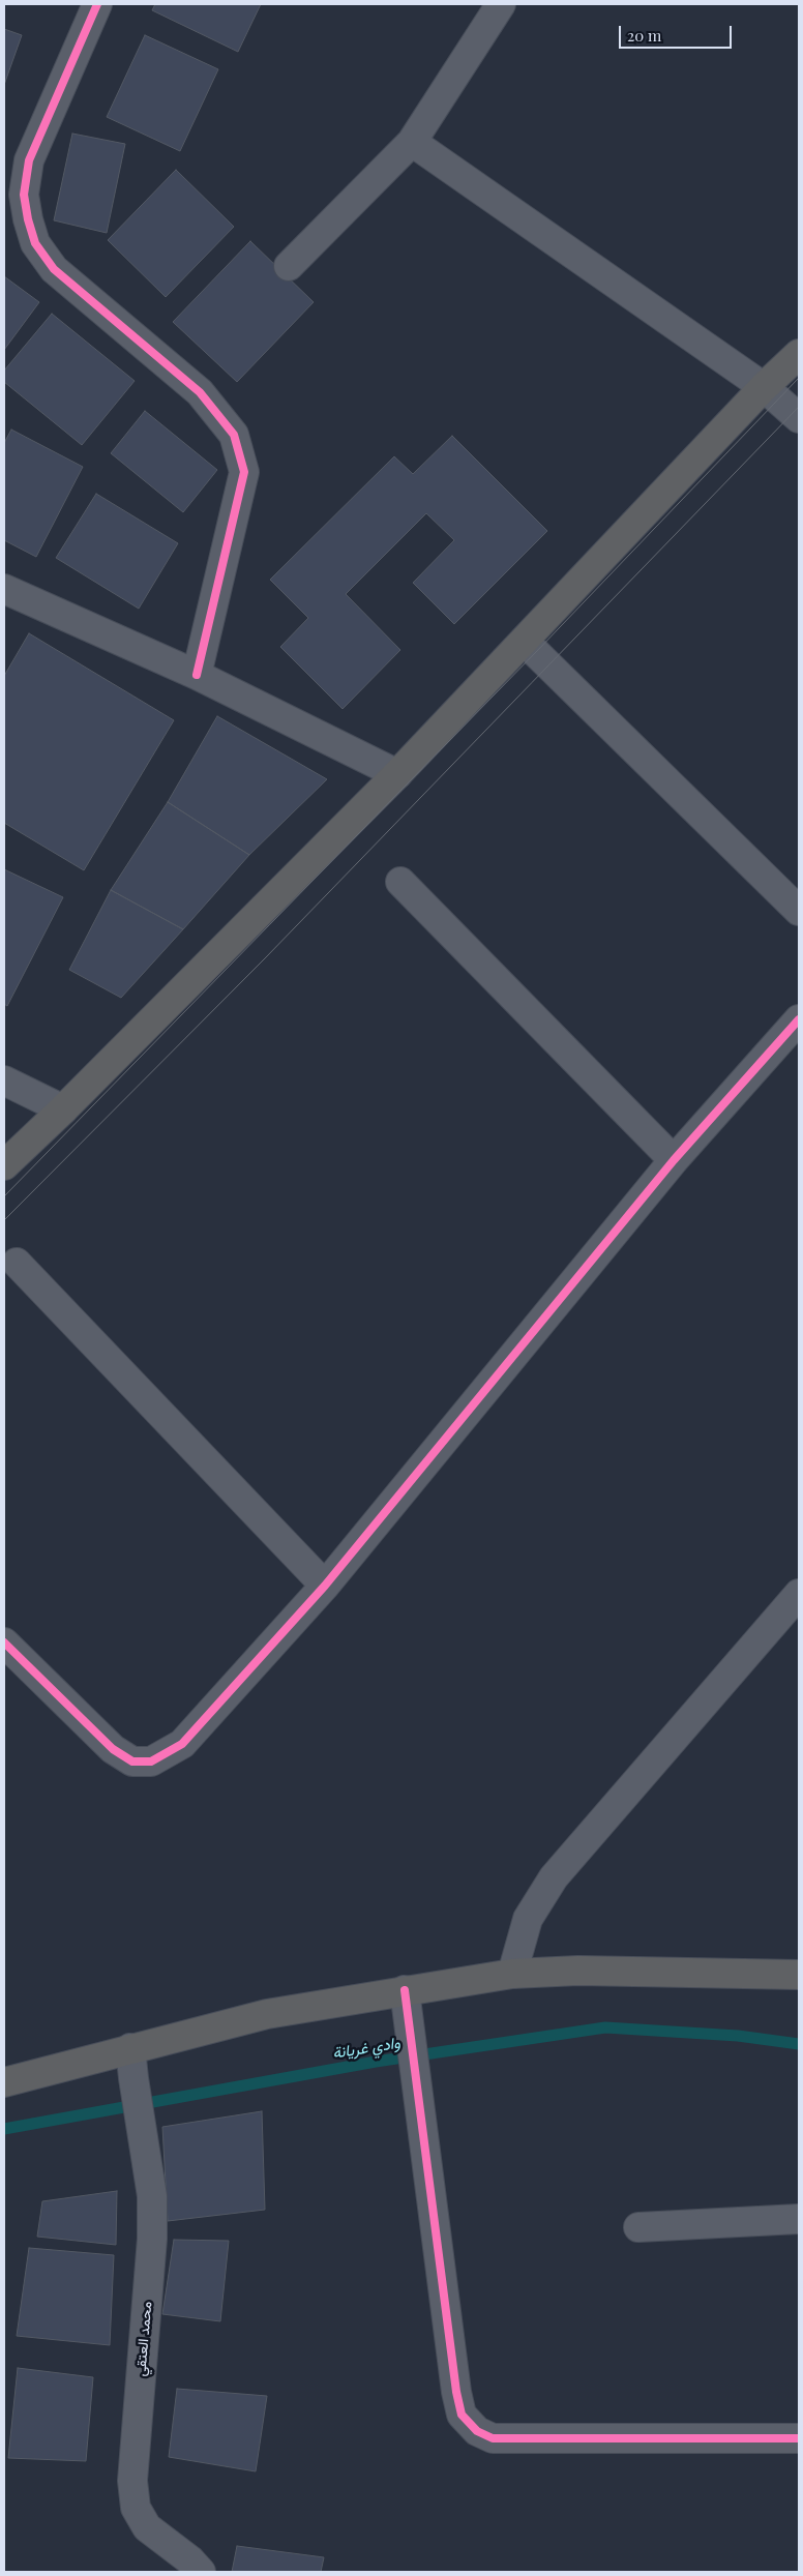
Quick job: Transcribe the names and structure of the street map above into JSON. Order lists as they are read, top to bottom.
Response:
{
  "streets": {
    "street": ["محمد العتقي"]
  },
  "water": ["وادي غريانة"],
  "scale_bar": "20 m"
}
